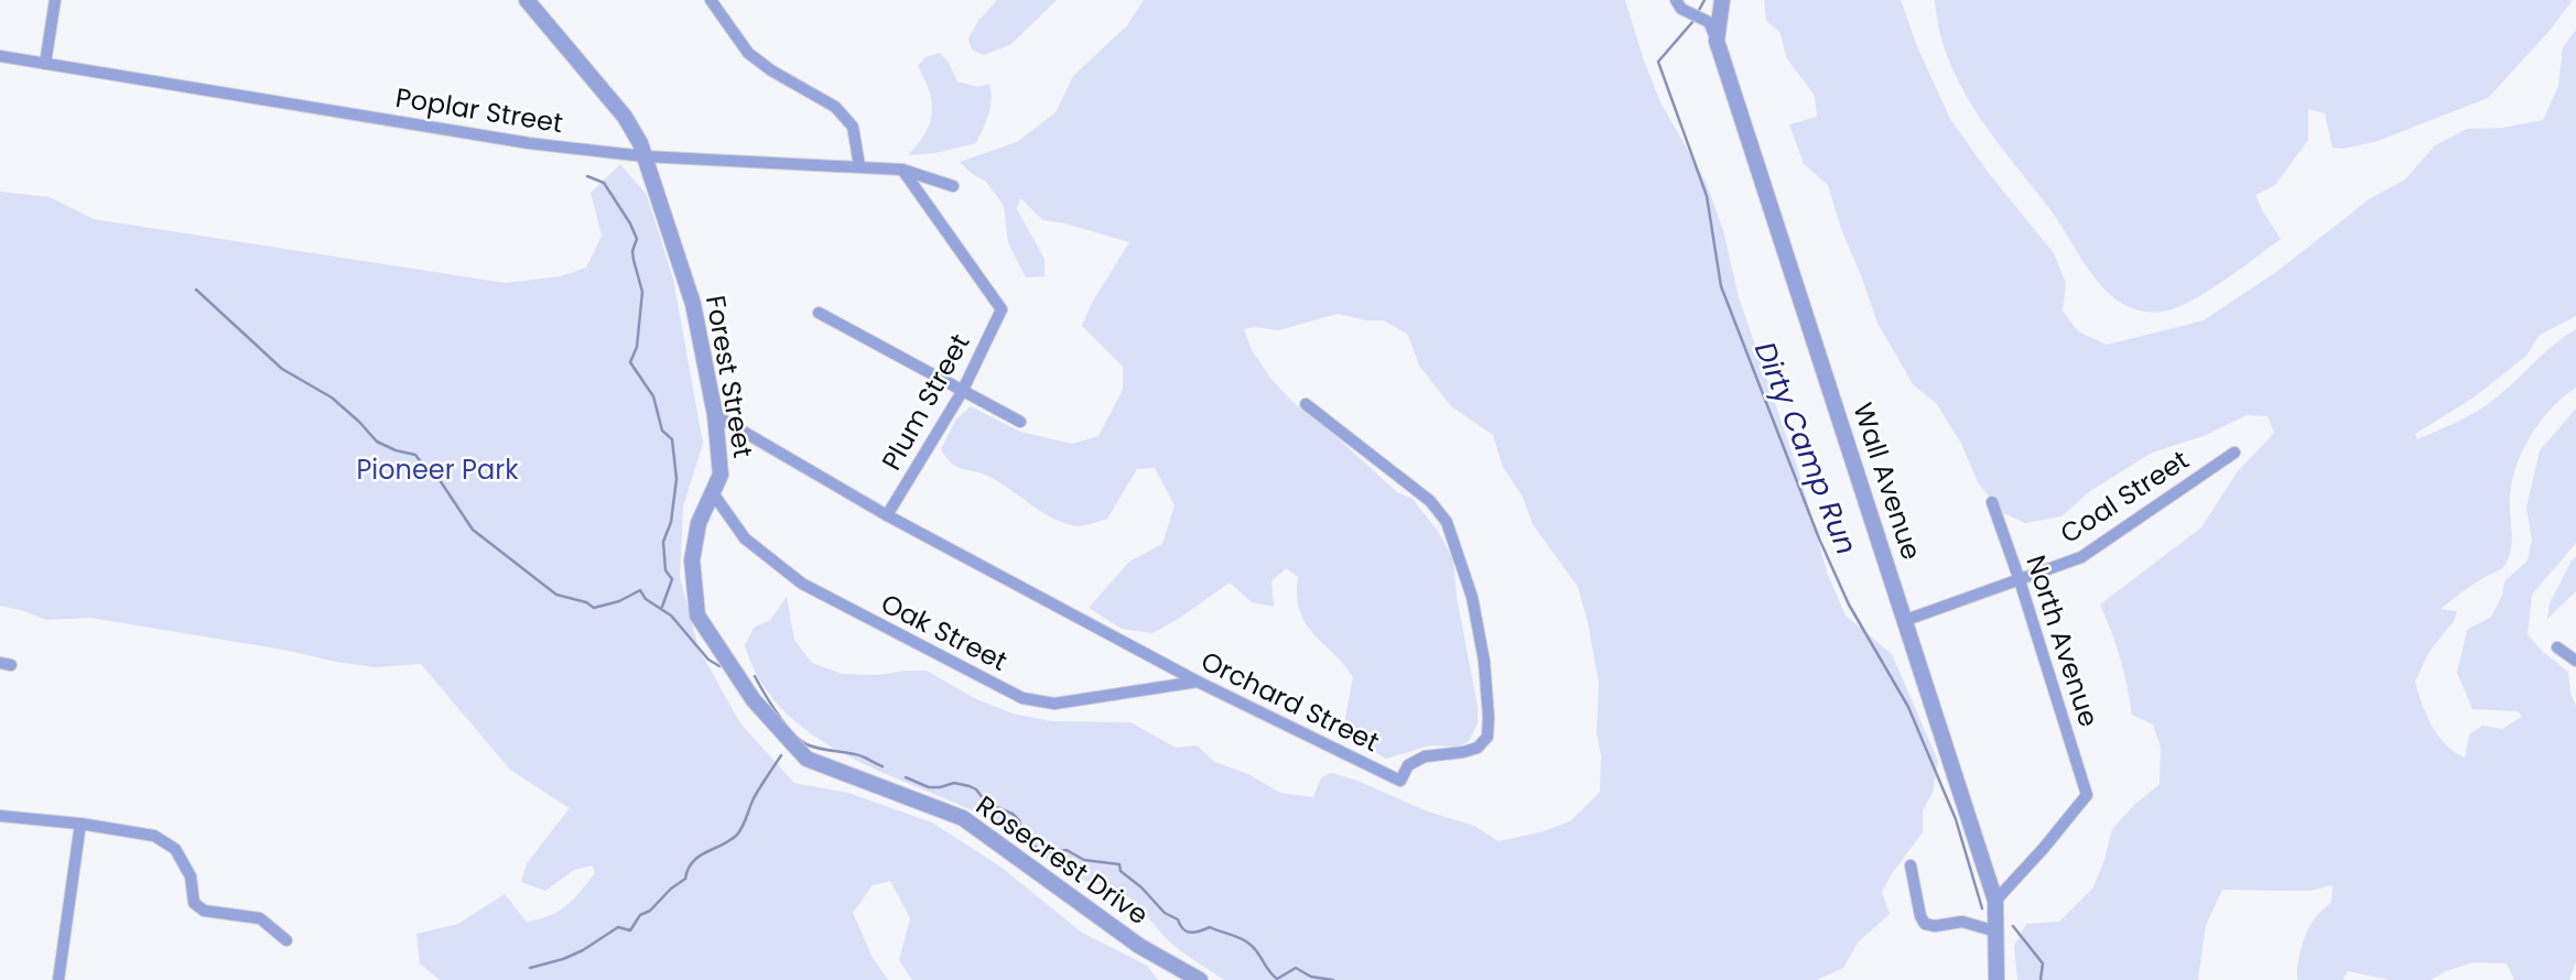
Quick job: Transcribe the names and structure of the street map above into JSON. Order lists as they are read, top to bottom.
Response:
{
  "streets": {
    "street": [
      "Poplar Street",
      "Forest Street",
      "Plum Street",
      "Wall Avenue",
      "Coal Street",
      "Oak Street",
      "North Avenue",
      "Orchard Street",
      "Rosecrest Drive"
    ]
  },
  "crossings": [
    ["Poplar Street", "Forest Street"],
    ["Poplar Street", "Plum Street"],
    ["Forest Street", "Oak Street"],
    ["Forest Street", "Orchard Street"],
    ["Forest Street", "Rosecrest Drive"],
    ["Plum Street", "Orchard Street"],
    ["Wall Avenue", "Coal Street"],
    ["Wall Avenue", "North Avenue"],
    ["Coal Street", "North Avenue"],
    ["Oak Street", "Orchard Street"]
  ],
  "water": ["Dirty Camp Run"],
  "parks": ["Pioneer Park"]
}
